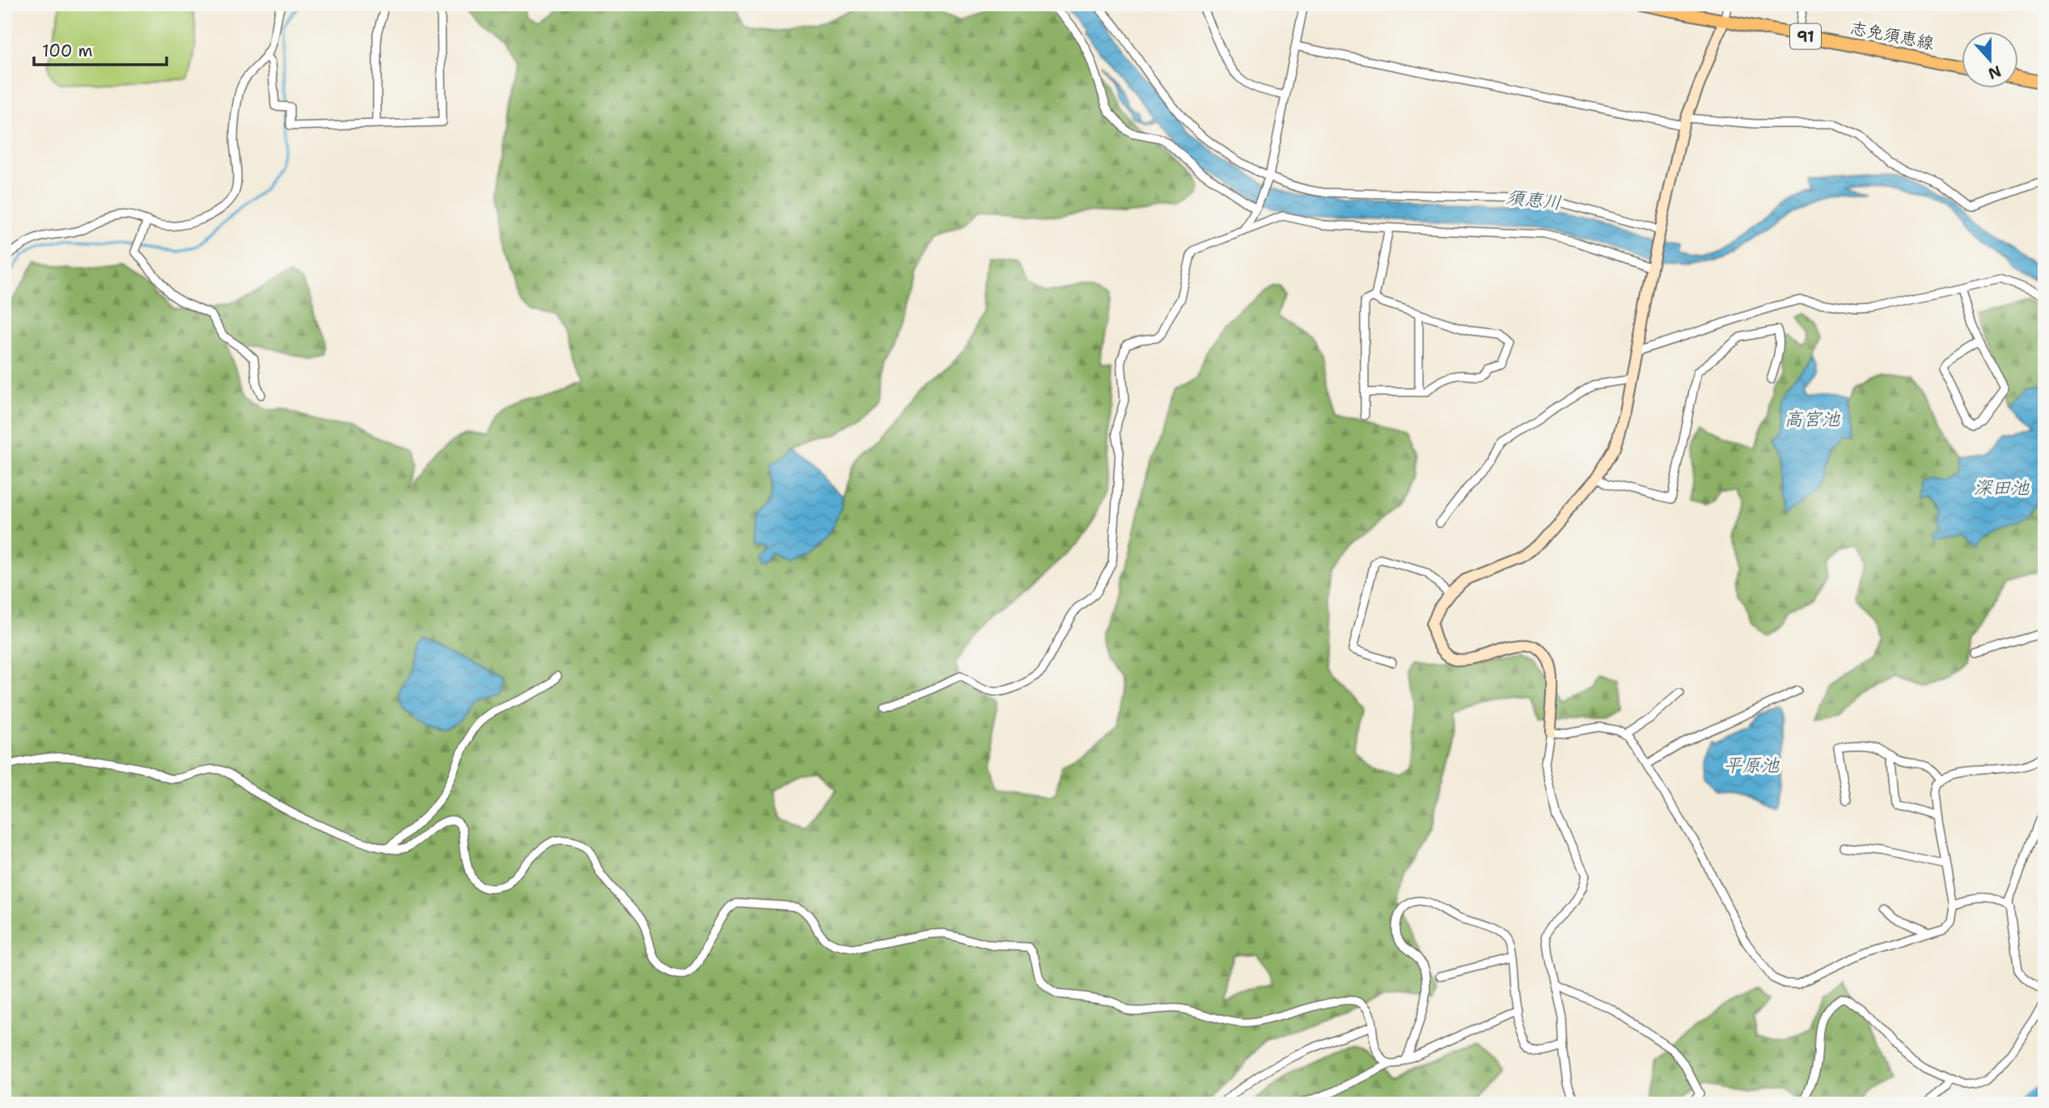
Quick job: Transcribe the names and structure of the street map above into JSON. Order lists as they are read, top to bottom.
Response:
{
  "streets": {
    "main road": ["志免須恵線", "91"]
  },
  "water": [
    "須恵川",
    "高宮池",
    "深田池",
    "平原池"
  ],
  "scale_bar": "100 m",
  "north": "bottom"
}
